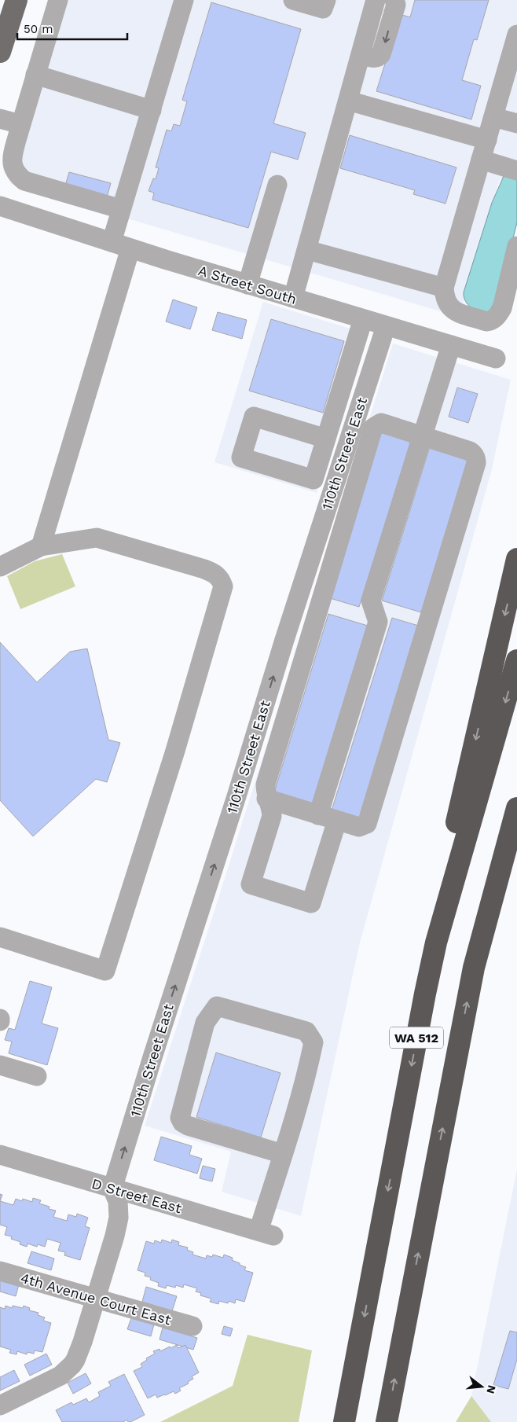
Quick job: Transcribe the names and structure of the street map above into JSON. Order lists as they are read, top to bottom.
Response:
{
  "streets": {
    "highway": ["WA 512"],
    "street": [
      "A Street South",
      "110th Street East",
      "D Street East",
      "4th Avenue Court East"
    ]
  },
  "crossings": [
    ["A Street South", "110th Street East"],
    ["110th Street East", "D Street East"]
  ],
  "scale_bar": "50 m",
  "north": "right"
}
